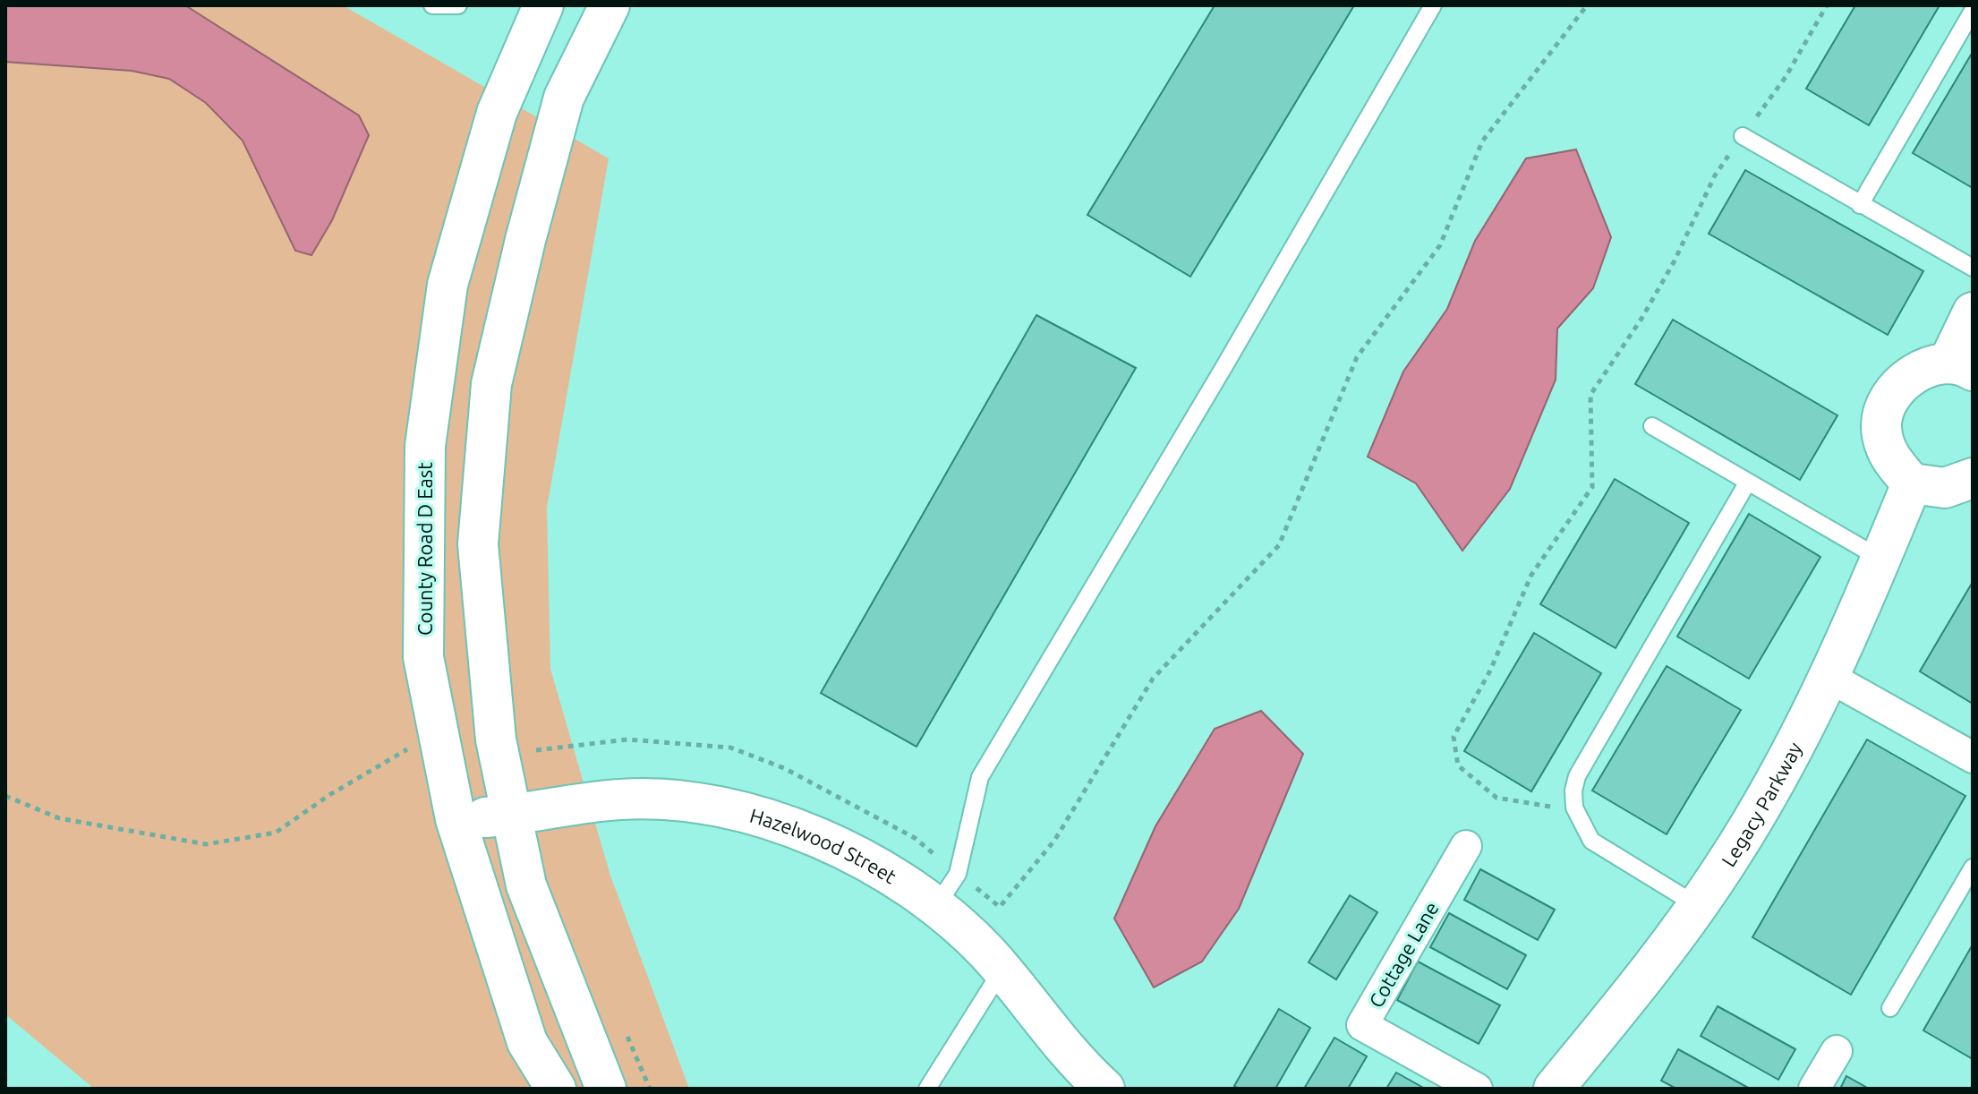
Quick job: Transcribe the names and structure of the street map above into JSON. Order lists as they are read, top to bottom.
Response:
{
  "streets": {
    "street": [
      "County Road D East",
      "Legacy Parkway",
      "Hazelwood Street",
      "Cottage Lane"
    ]
  },
  "crossings": [
    ["County Road D East", "Hazelwood Street"]
  ]
}
